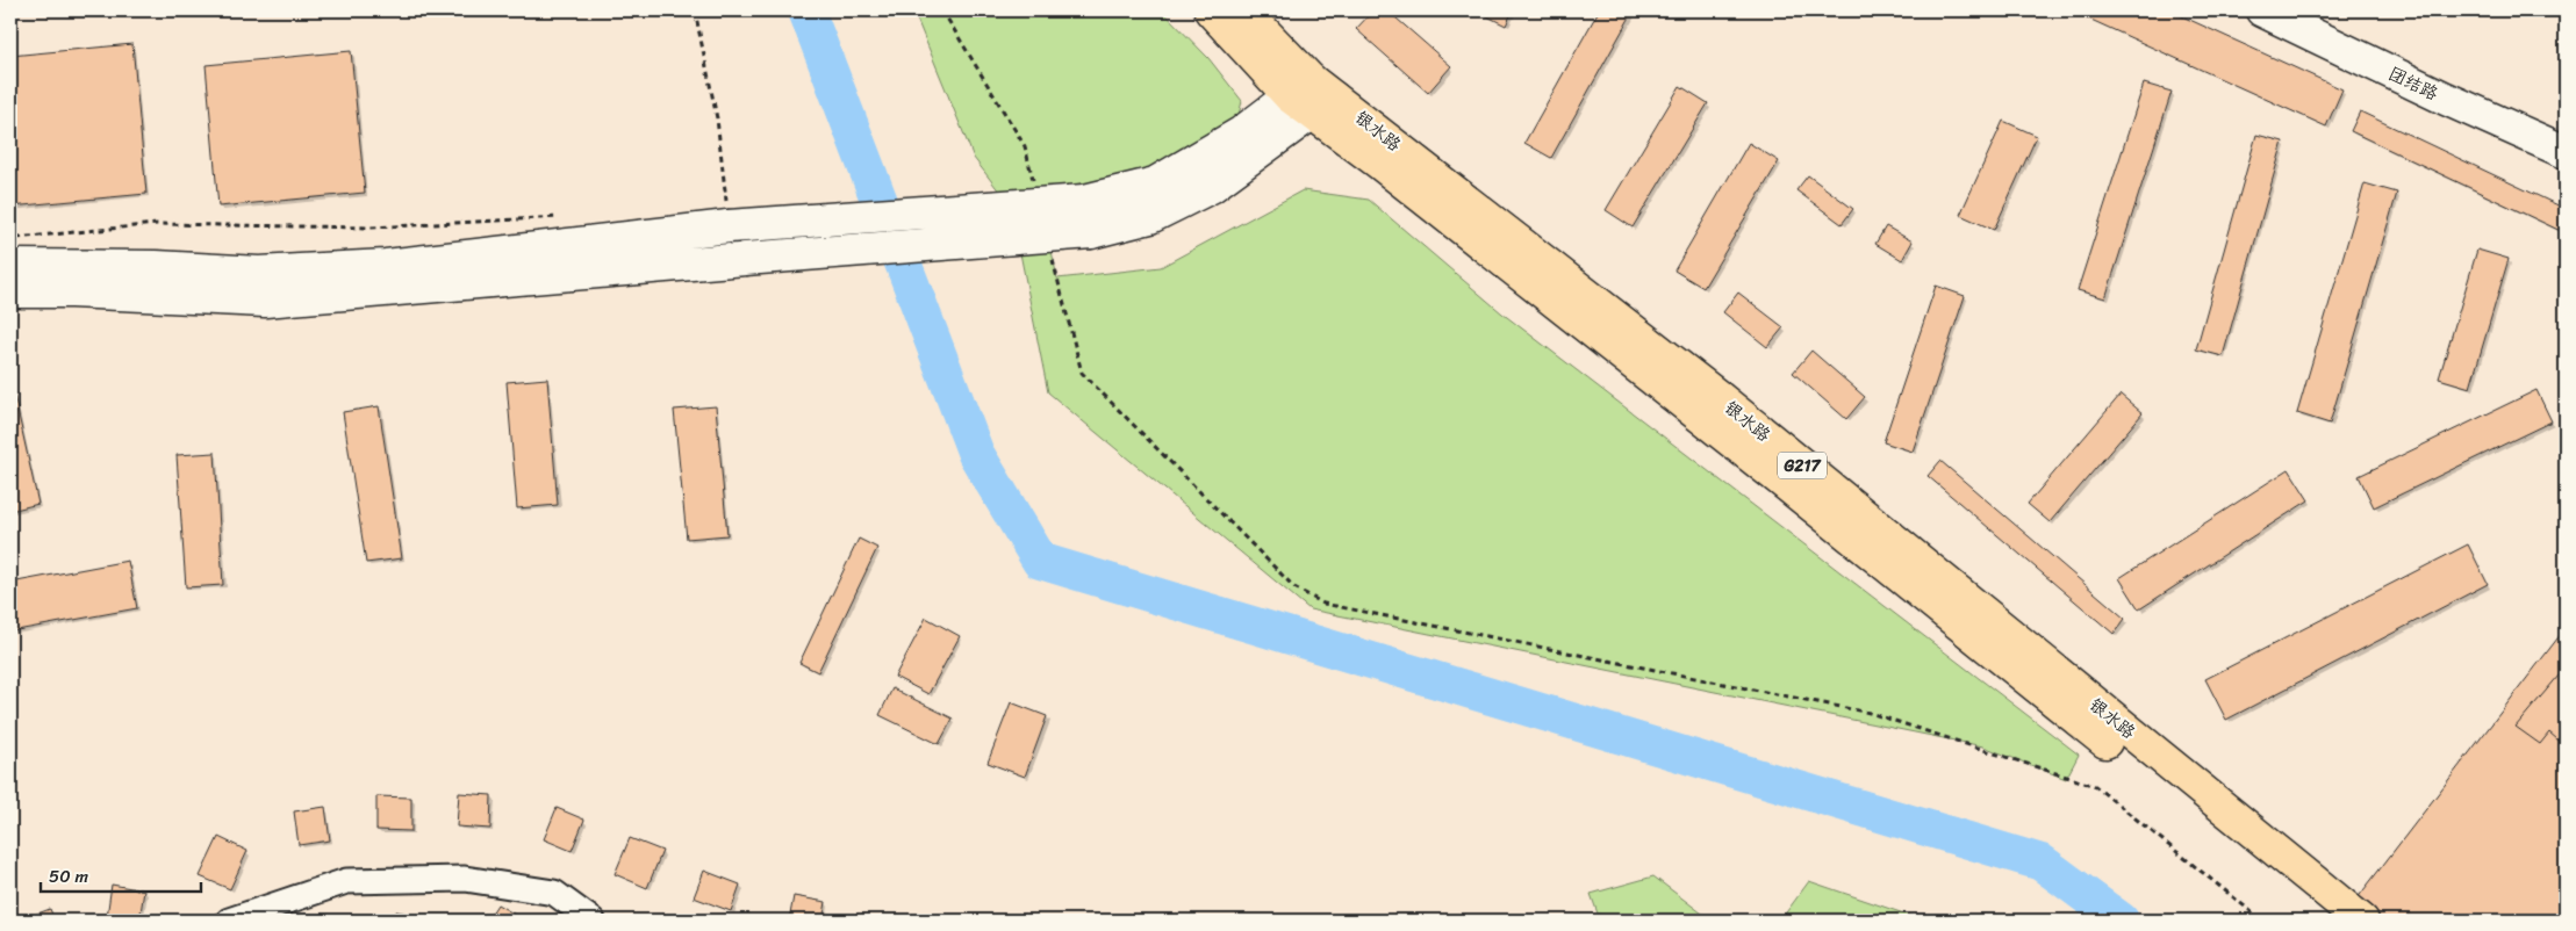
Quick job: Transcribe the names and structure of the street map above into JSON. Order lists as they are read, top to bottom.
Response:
{
  "streets": {
    "highway": ["银水路", "G217"],
    "main road": ["团结路"]
  },
  "scale_bar": "50 m"
}
